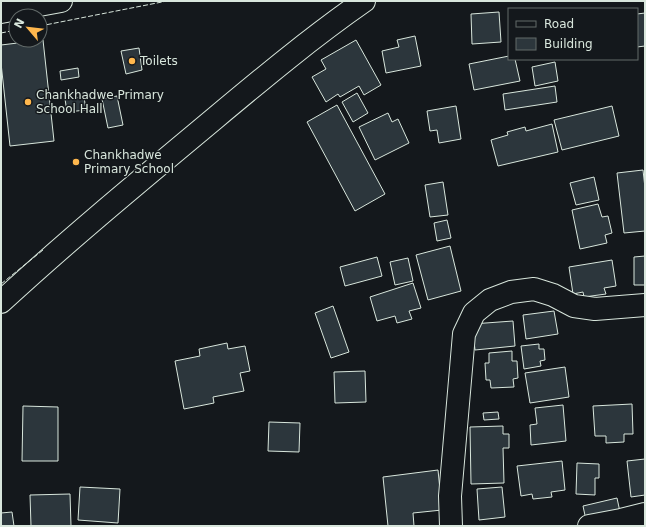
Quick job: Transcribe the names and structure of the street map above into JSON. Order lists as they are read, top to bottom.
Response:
{
  "places": ["Toilets", "Chankhadwe Primary School Hall", "Chankhadwe Primary School"],
  "legend": ["Road", "Building"],
  "north": "top left"
}
